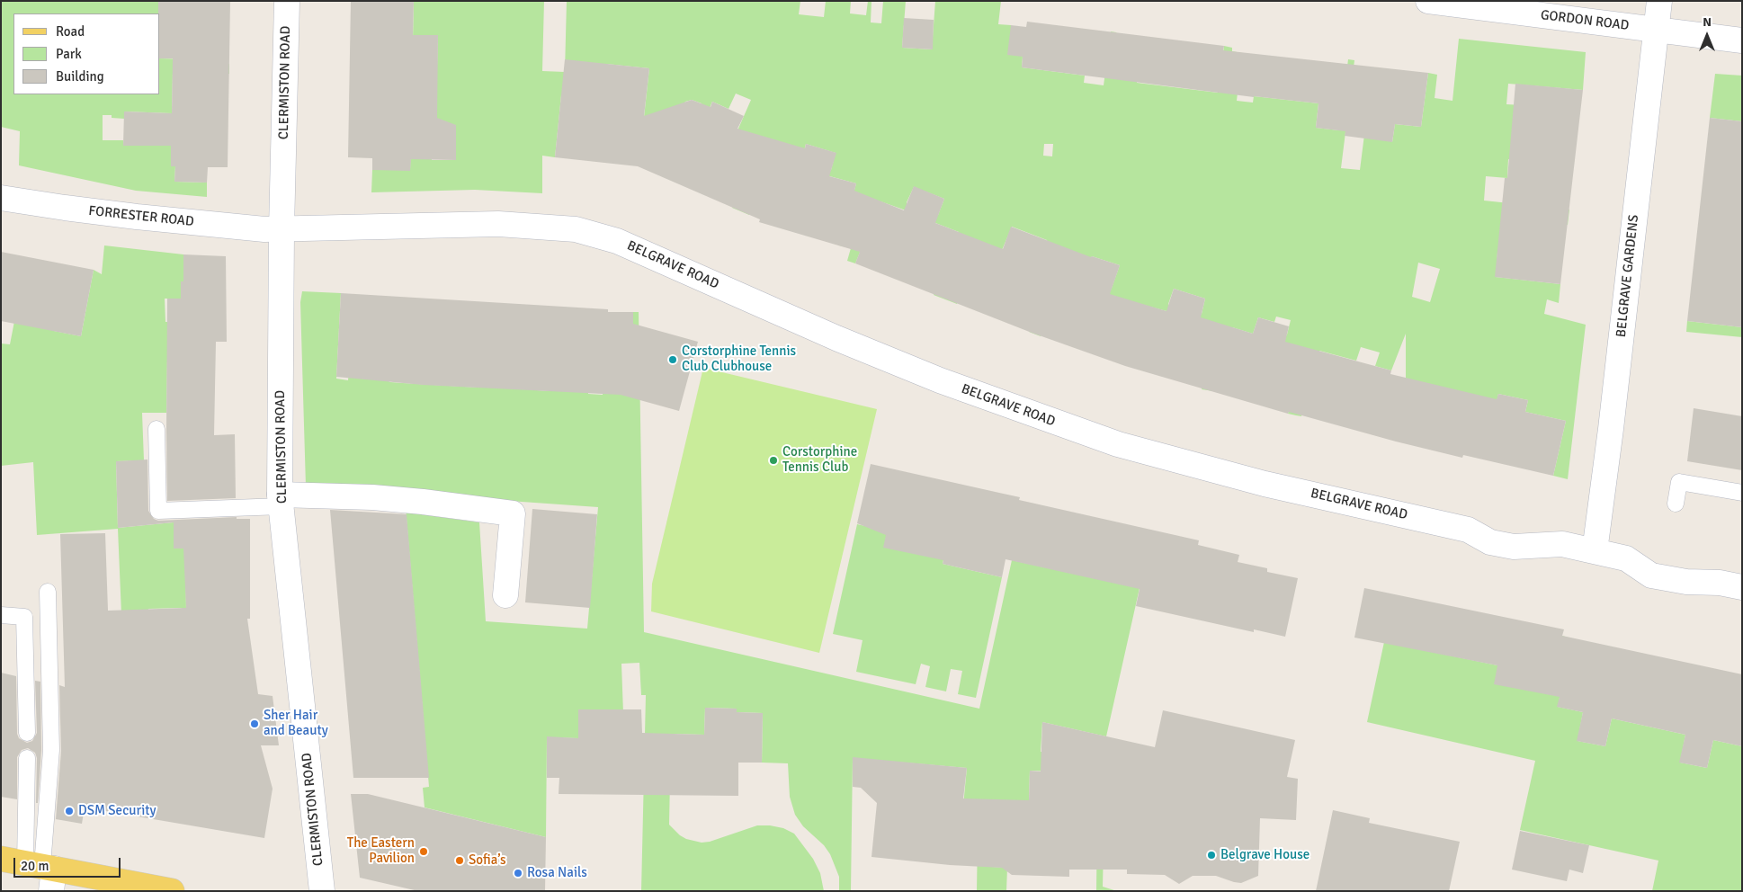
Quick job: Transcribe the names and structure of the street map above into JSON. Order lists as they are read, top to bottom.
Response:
{
  "streets": {
    "street": [
      "GORDON ROAD",
      "CLERMISTON ROAD",
      "FORRESTER ROAD",
      "BELGRAVE ROAD",
      "BELGRAVE GARDENS"
    ]
  },
  "crossings": [
    ["GORDON ROAD", "BELGRAVE GARDENS"],
    ["CLERMISTON ROAD", "FORRESTER ROAD"],
    ["CLERMISTON ROAD", "BELGRAVE ROAD"],
    ["FORRESTER ROAD", "BELGRAVE ROAD"],
    ["BELGRAVE ROAD", "BELGRAVE GARDENS"]
  ],
  "places": [
    "Corstorphine Tennis Club Clubhouse",
    "Corstorphine Tennis Club",
    "Sher Hair and Beauty",
    "DSM Security",
    "The Eastern Pavilion",
    "Belgrave House",
    "Sofia’s",
    "Rosa Nails"
  ],
  "legend": ["Road", "Park", "Building"],
  "scale_bar": "20 m",
  "north": "top"
}
